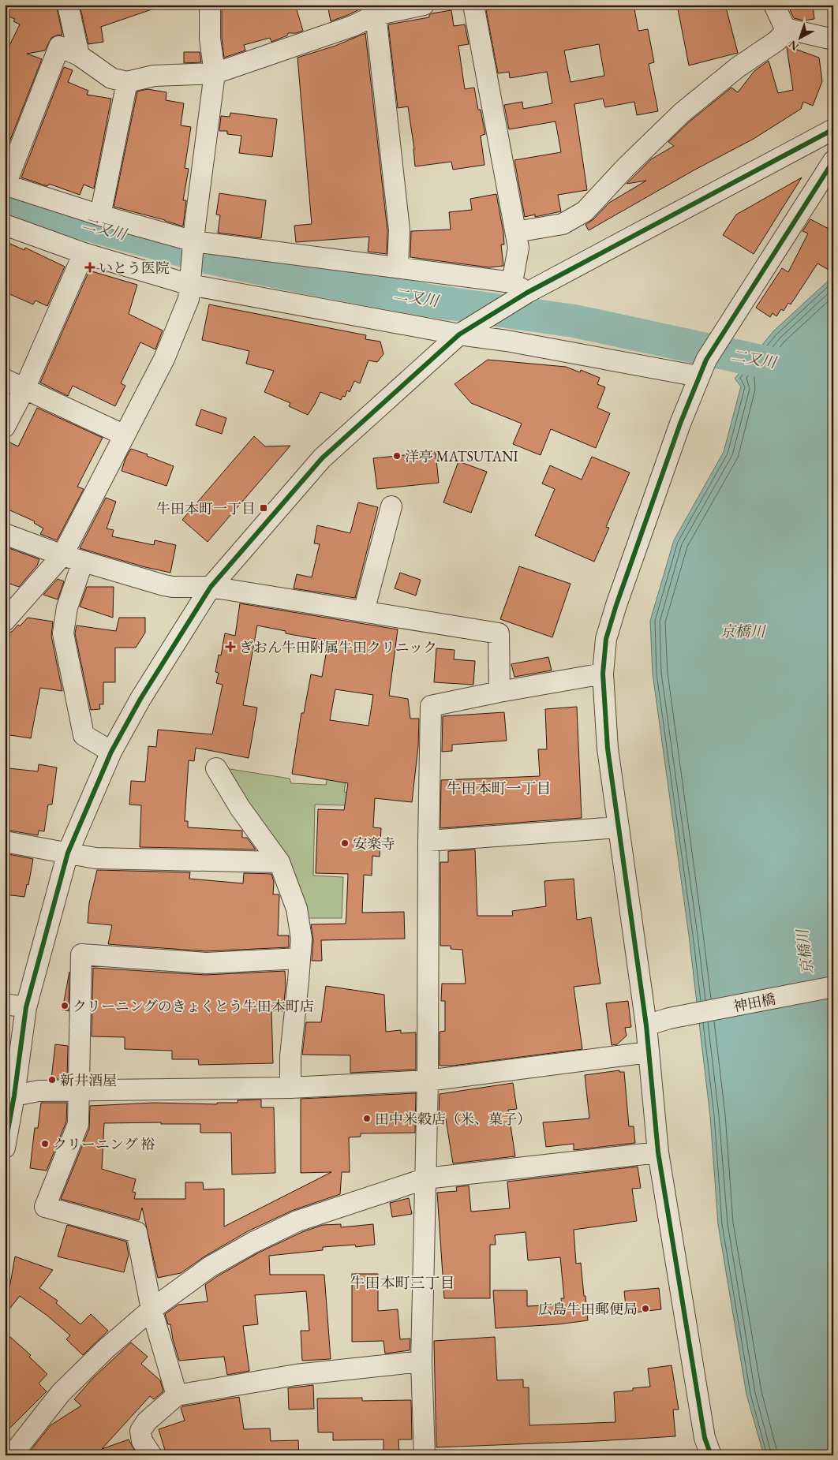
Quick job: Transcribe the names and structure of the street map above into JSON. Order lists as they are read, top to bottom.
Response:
{
  "streets": {
    "street": ["神田橋"]
  },
  "districts": ["牛田本町一丁目", "牛田本町三丁目"],
  "water": ["二又川", "京橋川"],
  "places": {
    "health": ["いとう医院", "ぎおん牛田附属牛田クリニック"],
    "other": [
      "洋亭 MATSUTANI",
      "安楽寺",
      "クリーニングのきょくとう牛田本町店",
      "新井酒屋",
      "田中米穀店（米、菓子）",
      "クリーニング 裕",
      "広島牛田郵便局"
    ],
    "transit": ["牛田本町一丁目"]
  },
  "north": "bottom left"
}
